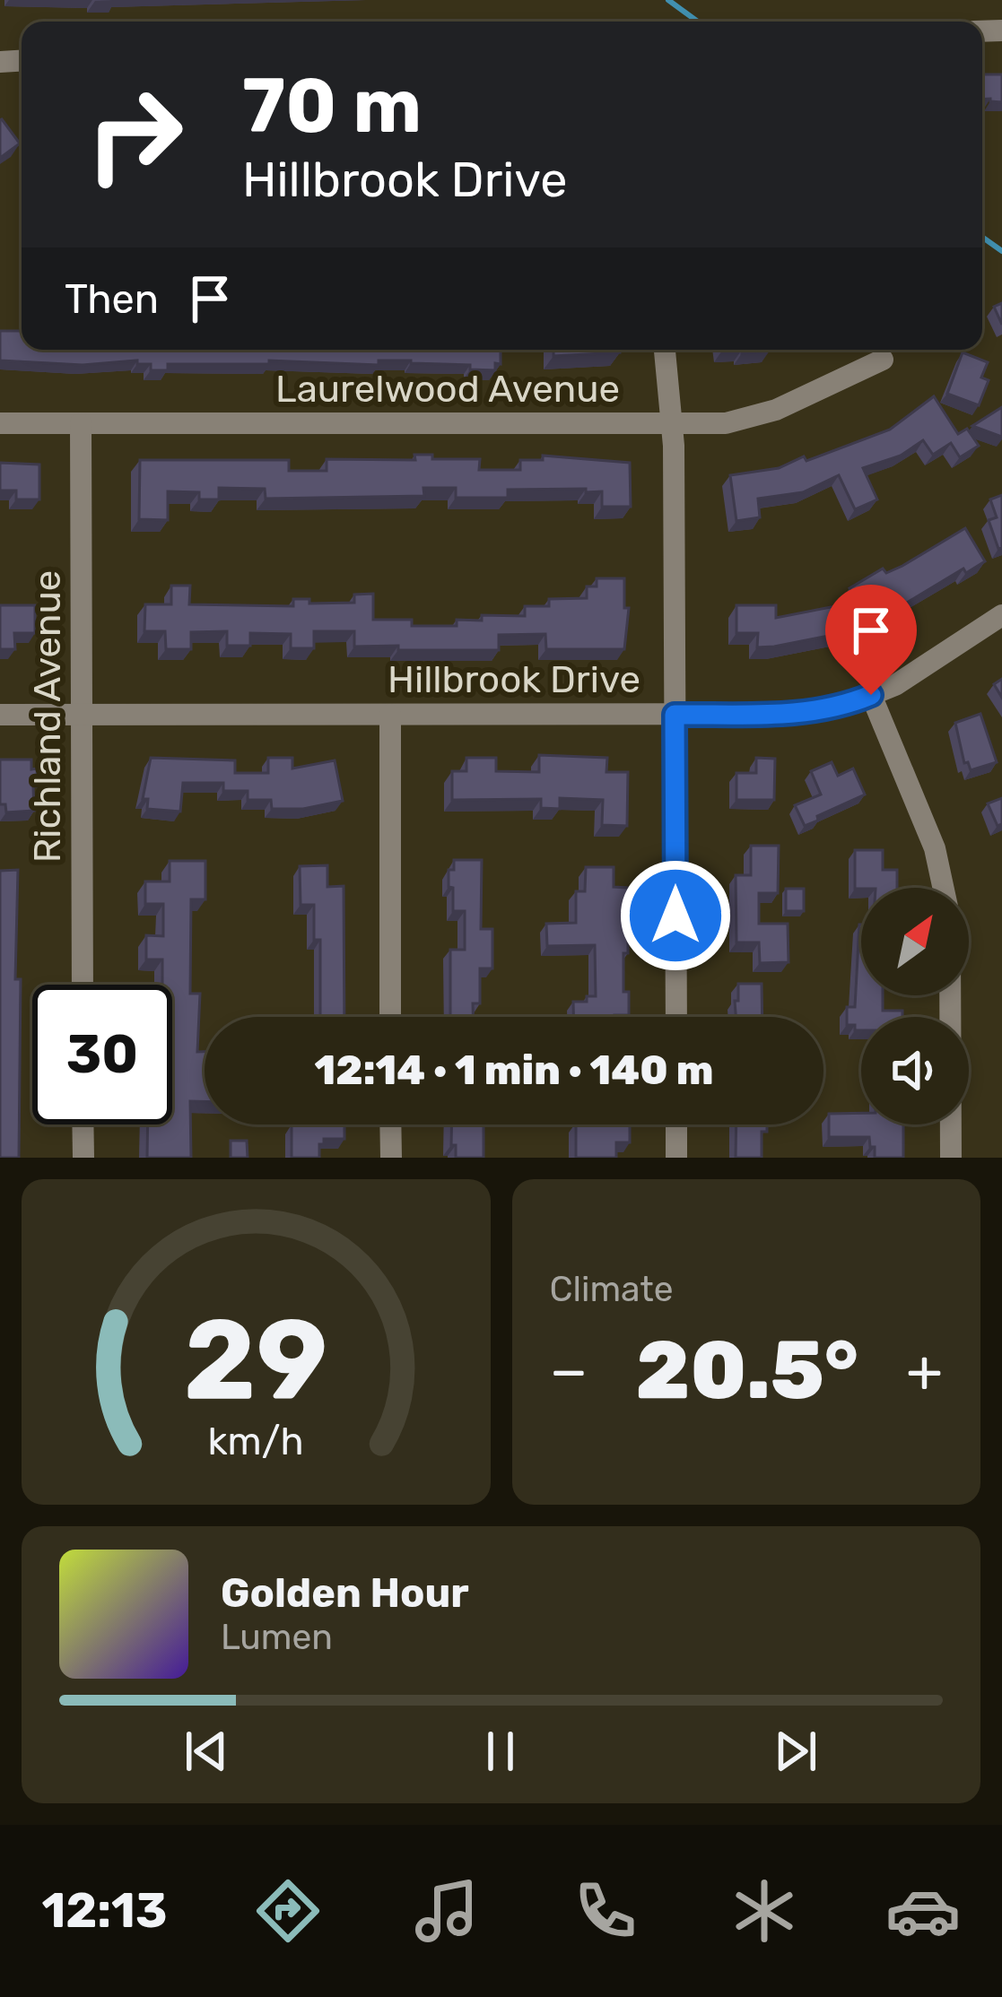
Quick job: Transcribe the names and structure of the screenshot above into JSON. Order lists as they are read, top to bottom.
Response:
{
  "streets": {
    "street": ["Laurelwood Avenue", "Hillbrook Drive", "Richland Avenue"]
  },
  "crossings": [
    ["Laurelwood Avenue", "Richland Avenue"],
    ["Hillbrook Drive", "Richland Avenue"]
  ],
  "north": "top right",
  "page": {
    "turn": ["70 m", "Hillbrook Drive"],
    "then": "Then",
    "limit": "30",
    "trip": "12:14 · 1 min · 140 m",
    "tile": "Climate",
    "heat": ["−", "20.5°", "+"],
    "song": ["Golden Hour", "Lumen"],
    "tabs": "12:13",
    "gauge": ["29", "km/h"]
  }
}
